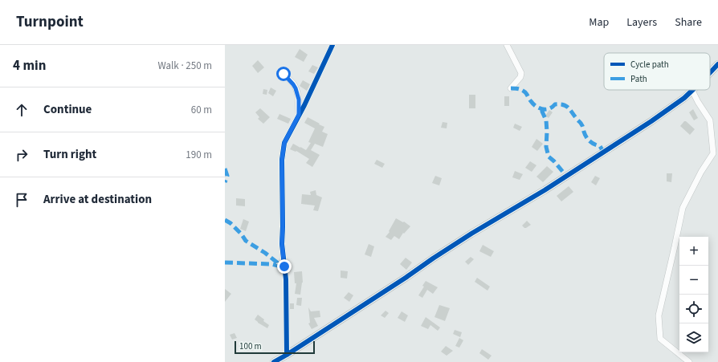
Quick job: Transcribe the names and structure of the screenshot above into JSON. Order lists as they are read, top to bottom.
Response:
{
  "legend": ["Cycle path", "Path"],
  "scale_bar": "100 m",
  "page": {
    "header": "Turnpoint",
    "nav": ["Map", "Layers", "Share"],
    "heading": ["4 min", "Walk · 250 m"],
    "list": [
      ["Continue", "60 m"],
      ["Turn right", "190 m"],
      "Arrive at destination"
    ],
    "map_buttons": ["+", "−"],
    "scale": "100 m"
  }
}
